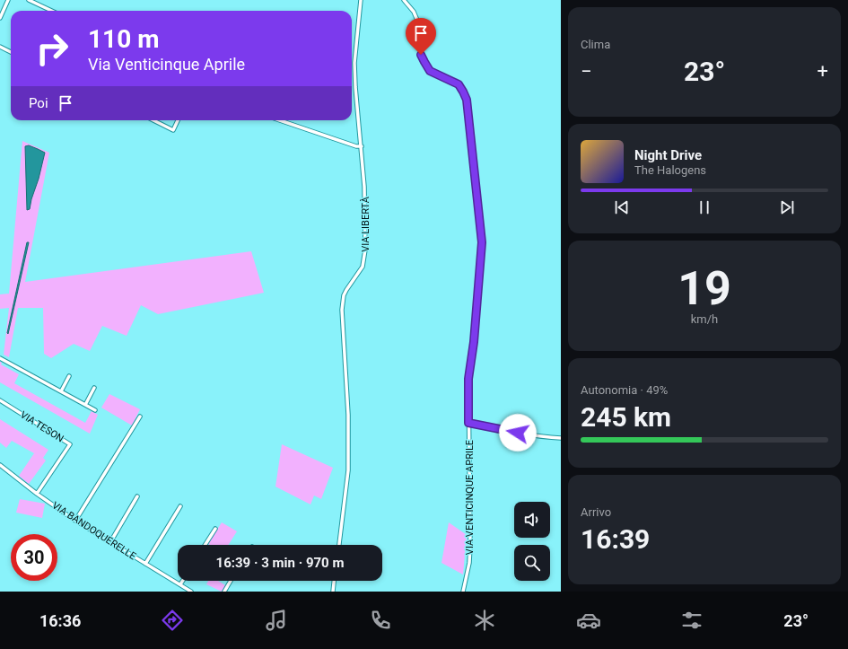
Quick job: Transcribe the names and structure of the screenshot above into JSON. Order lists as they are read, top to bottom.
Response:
{
  "streets": {
    "street": [
      "VIA LIBERTÀ",
      "VIA TESON",
      "VIA VENTICINQUE APRILE",
      "VIA BANDOQUERELLE"
    ]
  },
  "crossings": [
    ["VIA TESON", "VIA BANDOQUERELLE"]
  ],
  "page": {
    "tile": [
      "Clima",
      ["19", "km/h"],
      ["Autonomia · 49%", "245 km"],
      ["Arrivo", "16:39"]
    ],
    "turn": ["110 m", "Via Venticinque Aprile"],
    "heat": ["−", "23°", "+"],
    "then": "Poi",
    "song": ["Night Drive", "The Halogens"],
    "limit": "30",
    "trip": "16:39 · 3 min · 970 m",
    "tabs": ["16:36", "23°"]
  }
}
